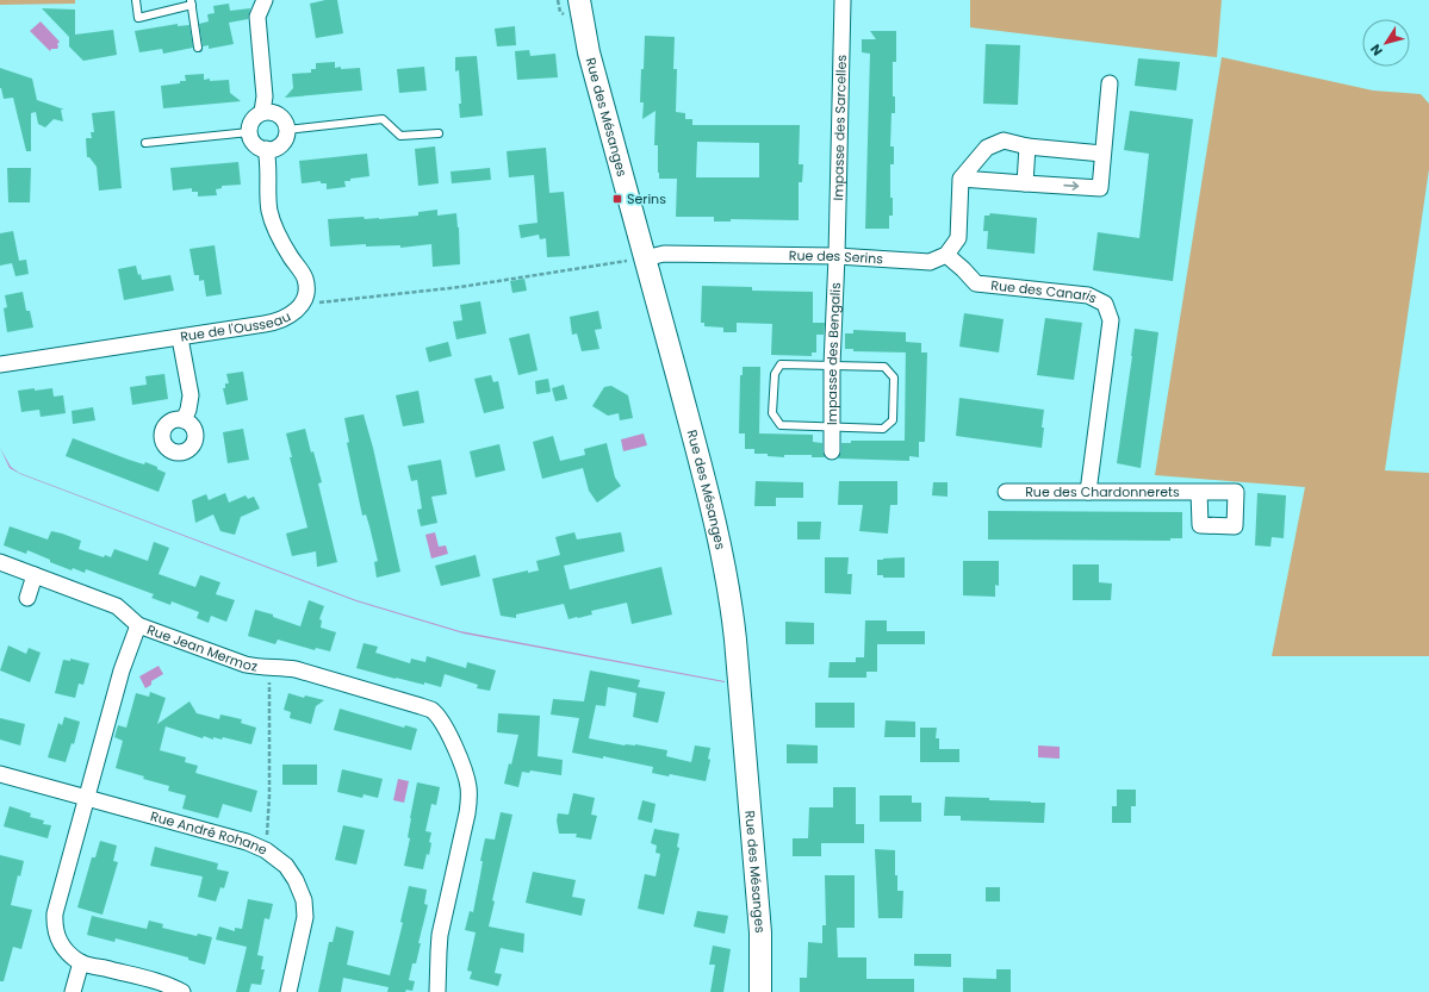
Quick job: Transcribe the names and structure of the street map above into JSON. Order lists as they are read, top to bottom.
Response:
{
  "streets": {
    "main road": ["Rue des Mésanges"],
    "street": [
      "Impasse des Sarcelles",
      "Rue des Serins",
      "Rue des Canaris",
      "Rue de l'Ousseau",
      "Impasse des Bengalis",
      "Rue des Chardonnerets",
      "Rue Jean Mermoz",
      "Rue André Rohane"
    ]
  },
  "crossings": [
    ["Rue des Mésanges", "Rue des Serins"],
    ["Impasse des Sarcelles", "Rue des Serins"],
    ["Impasse des Sarcelles", "Impasse des Bengalis"],
    ["Rue des Serins", "Rue des Canaris"],
    ["Rue des Serins", "Impasse des Bengalis"],
    ["Rue des Canaris", "Rue des Chardonnerets"],
    ["Rue Jean Mermoz", "Rue André Rohane"]
  ],
  "places": {
    "transit": ["Serins"]
  },
  "north": "bottom left"
}
